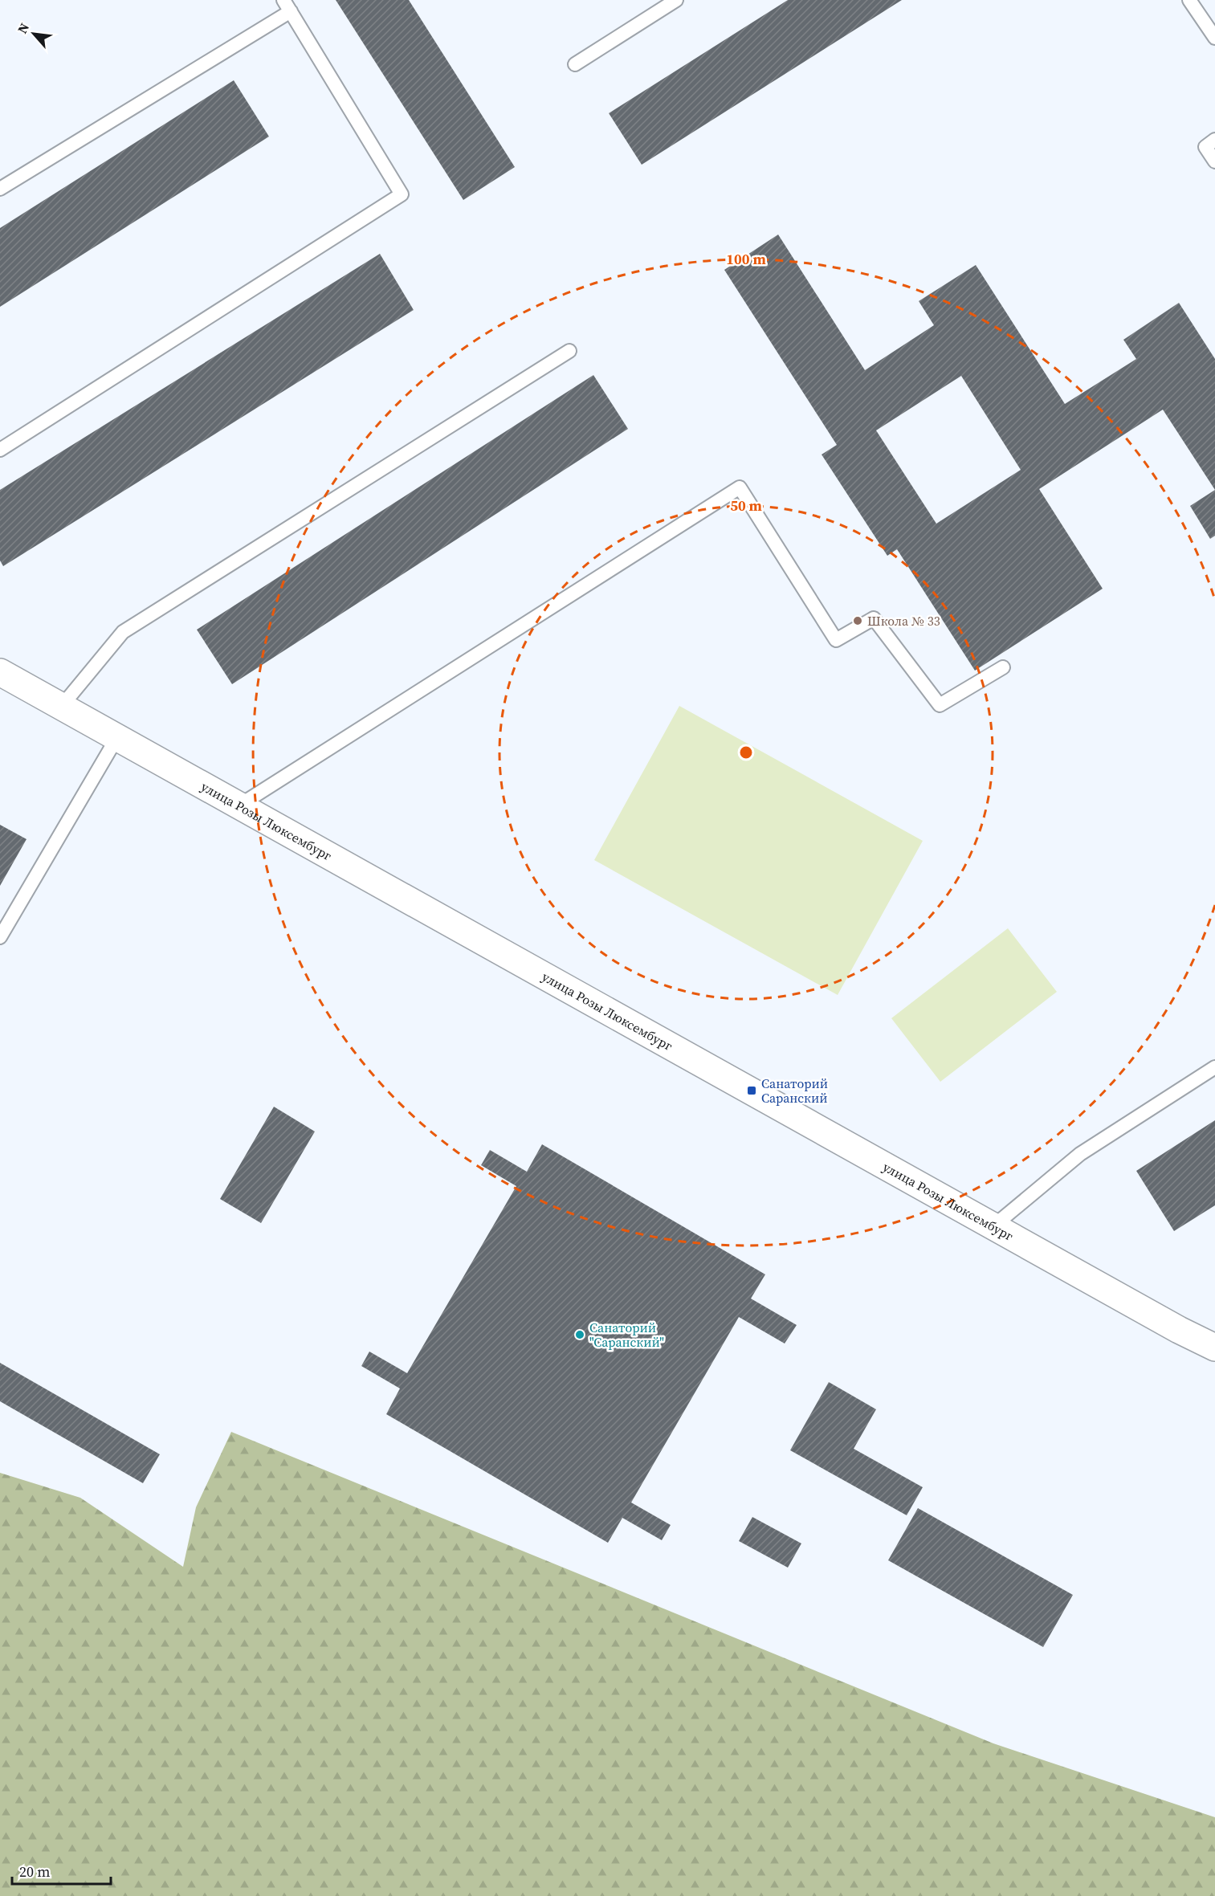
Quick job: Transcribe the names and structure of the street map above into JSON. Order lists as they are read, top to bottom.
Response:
{
  "streets": {
    "street": ["улица Розы Люксембург"]
  },
  "places": {
    "other": ["Школа № 33", "Санаторий \"Саранский\""],
    "transit": ["Санаторий Саранский"]
  },
  "scale_bar": "20 m",
  "north": "top left",
  "rings": ["100 m", "50 m"]
}
